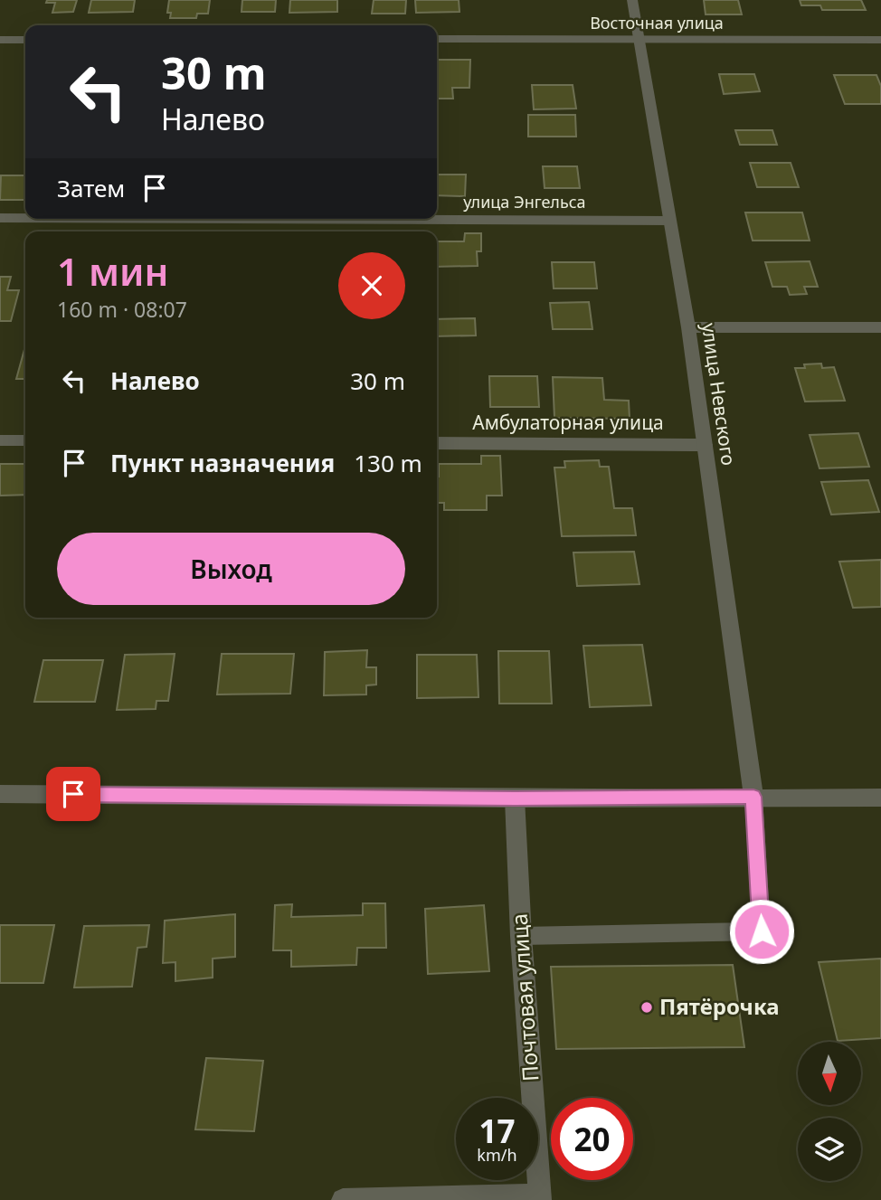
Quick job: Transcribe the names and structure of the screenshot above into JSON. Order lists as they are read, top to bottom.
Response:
{
  "streets": {
    "street": [
      "Восточная улица",
      "улица Энгельса",
      "улица Невского",
      "Амбулаторная улица",
      "Почтовая улица"
    ]
  },
  "crossings": [
    ["Восточная улица", "улица Невского"],
    ["улица Энгельса", "улица Невского"],
    ["улица Невского", "Амбулаторная улица"]
  ],
  "places": ["Пятёрочка"],
  "north": "bottom",
  "page": {
    "turn": ["30 m", "Налево"],
    "then": "Затем",
    "heading": ["1 мин", "160 m · 08:07"],
    "list": [
      {
        "name": "Налево",
        "value": "30 m"
      },
      {
        "name": "Пункт назначения",
        "value": "130 m"
      }
    ],
    "buttons": "Выход",
    "speed": "17 km/h",
    "limit": "20"
  }
}
